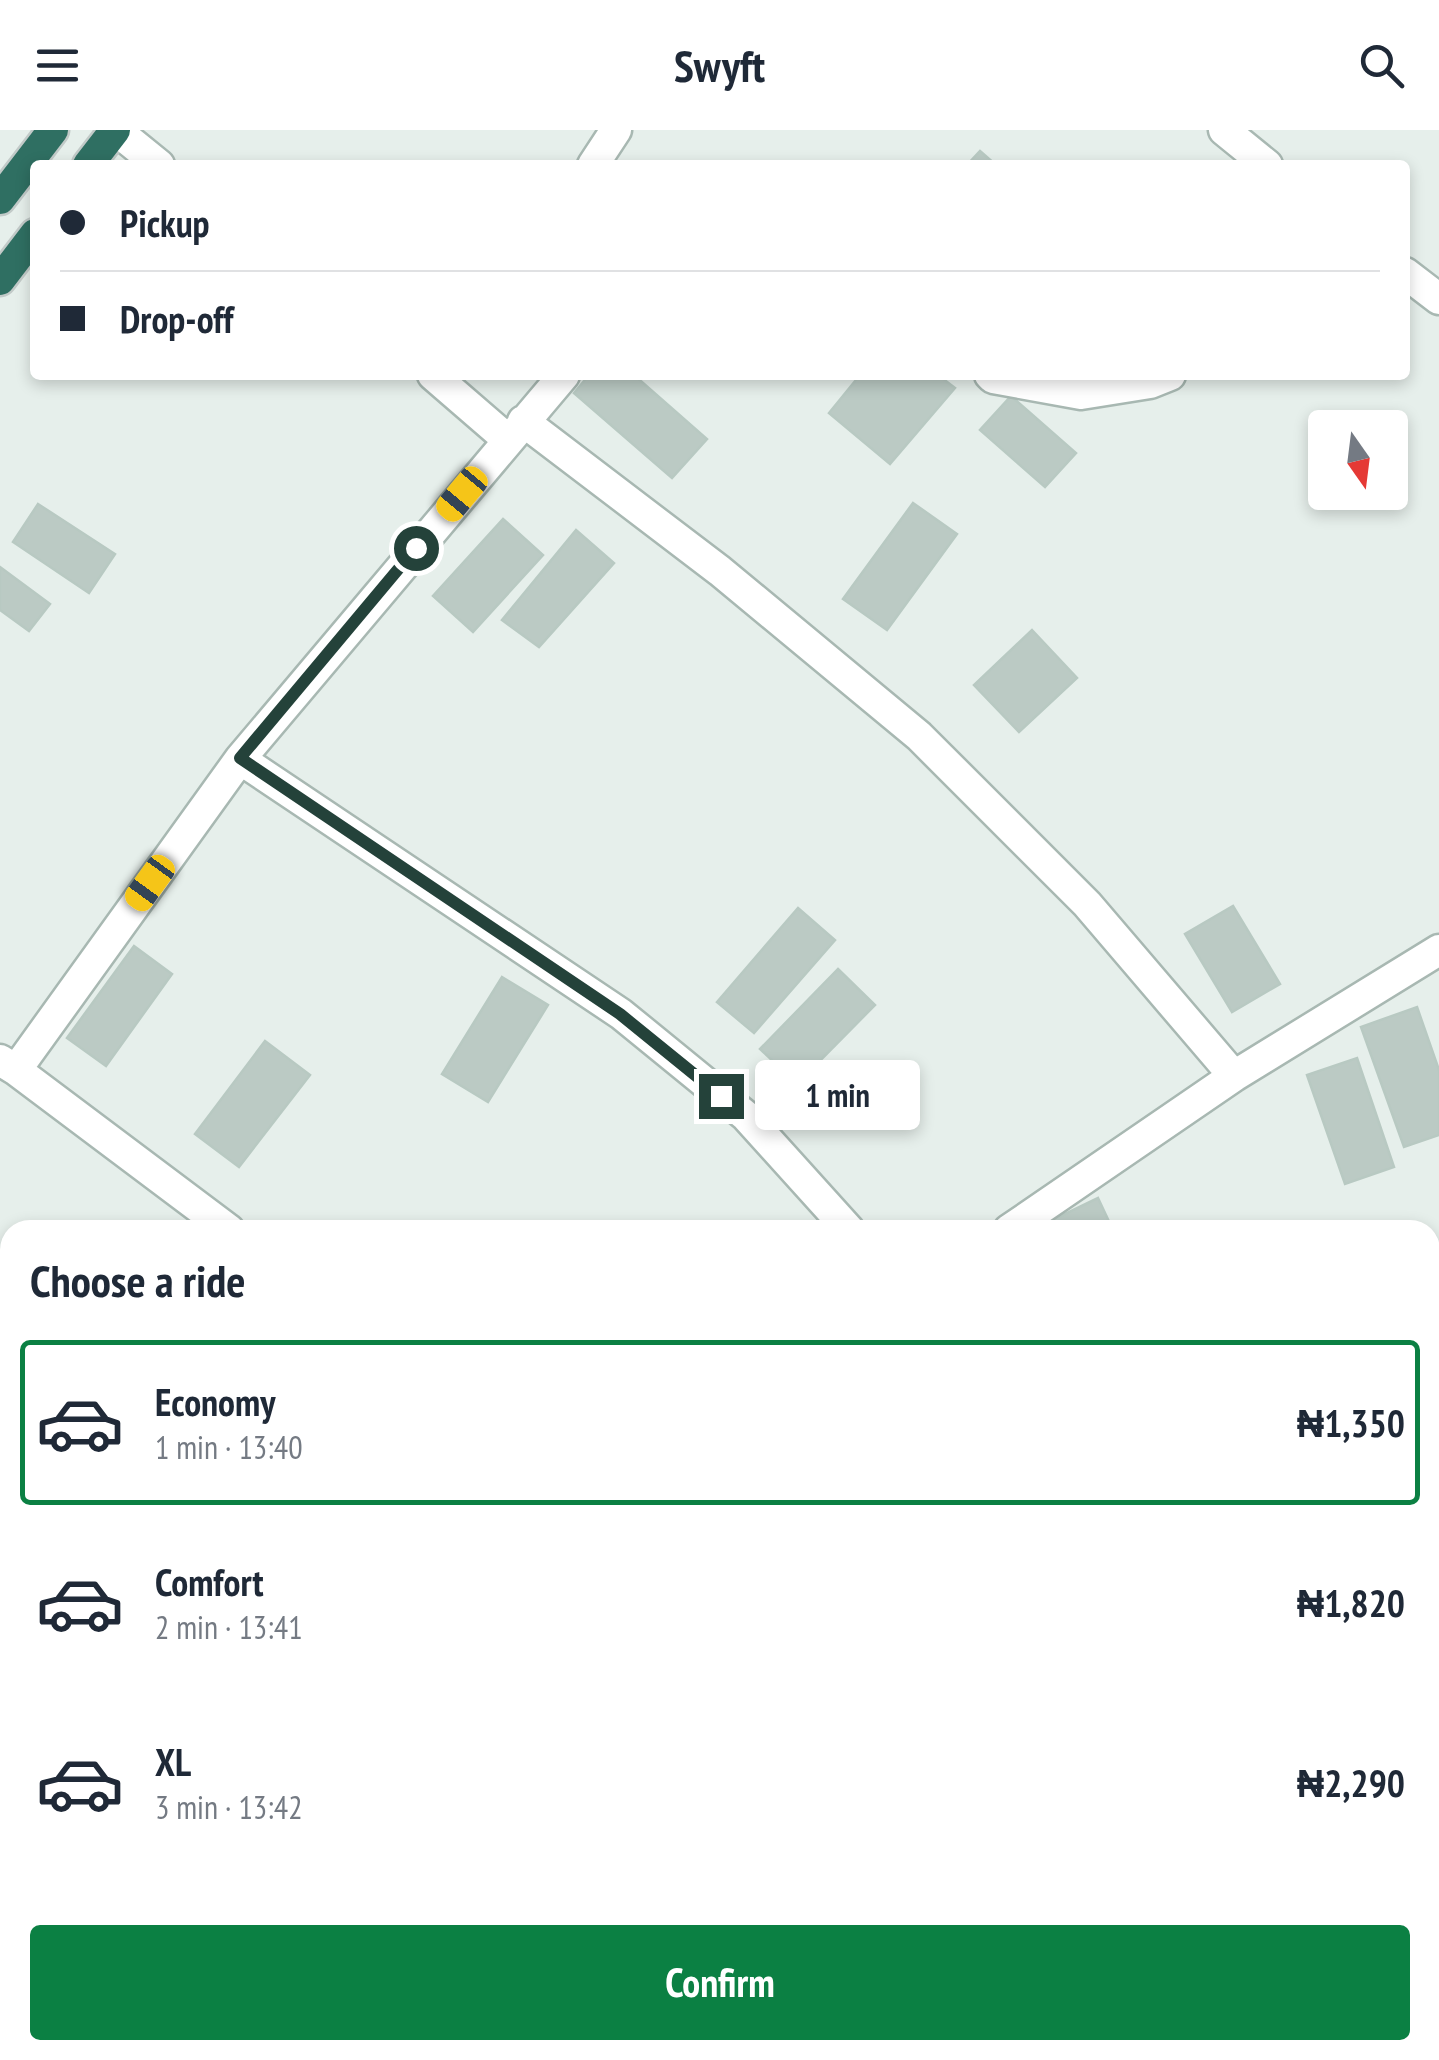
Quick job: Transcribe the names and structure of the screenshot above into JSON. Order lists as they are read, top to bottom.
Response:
{
  "north": "bottom",
  "page": {
    "header": "Swyft",
    "banner": ["Pickup", "Drop-off"],
    "bubble": "1 min",
    "heading": "Choose a ride",
    "list": [
      {
        "name": "Economy",
        "note": "1 min · 13:40",
        "value": "₦1,350"
      },
      {
        "name": "Comfort",
        "note": "2 min · 13:41",
        "value": "₦1,820"
      },
      {
        "name": "XL",
        "note": "3 min · 13:42",
        "value": "₦2,290"
      }
    ],
    "buttons": "Confirm"
  }
}
